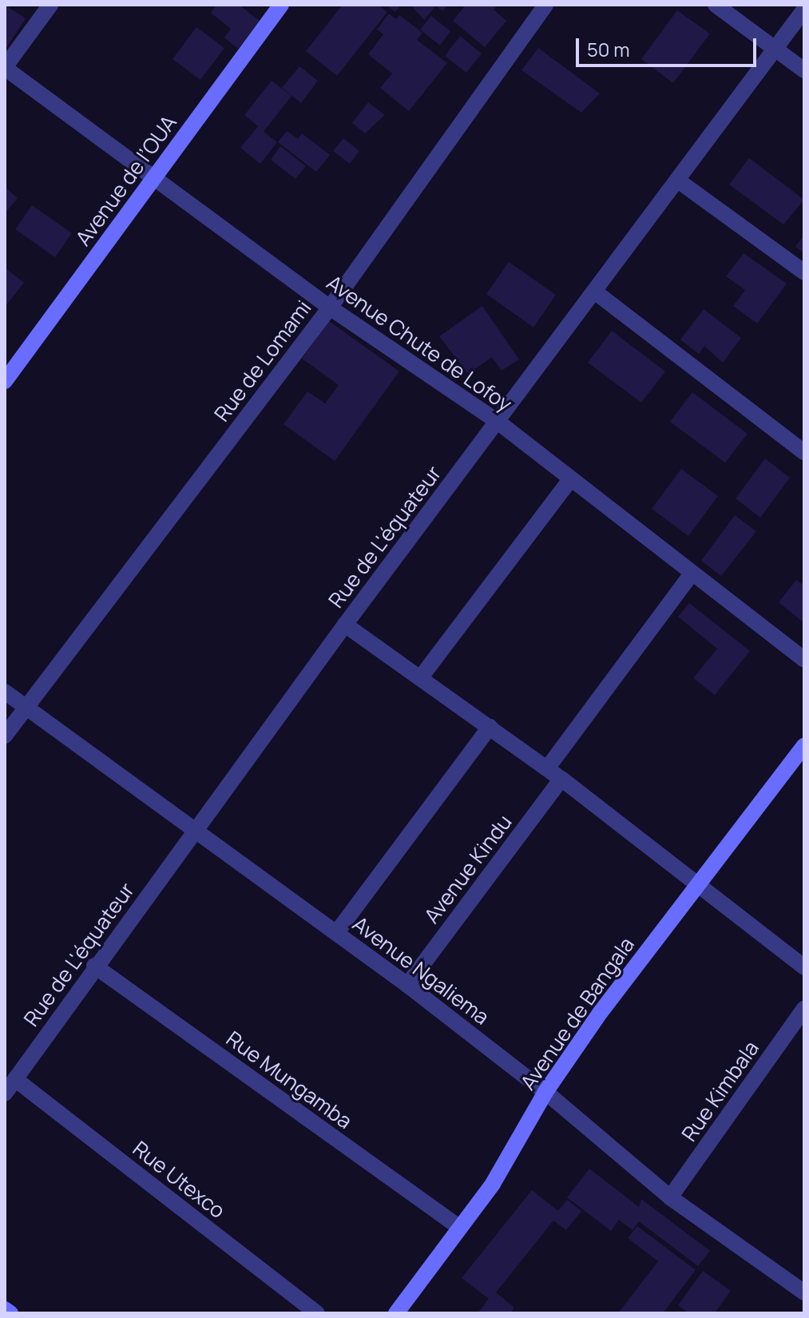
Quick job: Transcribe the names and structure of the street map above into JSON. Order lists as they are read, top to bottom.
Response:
{
  "streets": {
    "main road": ["Avenue de l’OUA", "Avenue de Bangala"],
    "street": [
      "Avenue Chute de Lofoy",
      "Rue de Lomami",
      "Rue de L'équateur",
      "Avenue Kindu",
      "Avenue Ngaliema",
      "Rue Mungamba",
      "Rue Kimbala",
      "Rue Utexco"
    ]
  },
  "crossings": [
    ["Avenue de l’OUA", "Avenue Chute de Lofoy"],
    ["Avenue Chute de Lofoy", "Rue de Lomami"],
    ["Avenue Chute de Lofoy", "Rue de L'équateur"],
    ["Rue de Lomami", "Avenue Ngaliema"],
    ["Rue de L'équateur", "Avenue Ngaliema"],
    ["Rue de L'équateur", "Rue Mungamba"],
    ["Rue de L'équateur", "Rue Utexco"],
    ["Avenue Kindu", "Avenue Ngaliema"],
    ["Avenue Ngaliema", "Avenue de Bangala"],
    ["Avenue Ngaliema", "Rue Kimbala"],
    ["Avenue de Bangala", "Rue Mungamba"]
  ],
  "scale_bar": "50 m"
}
